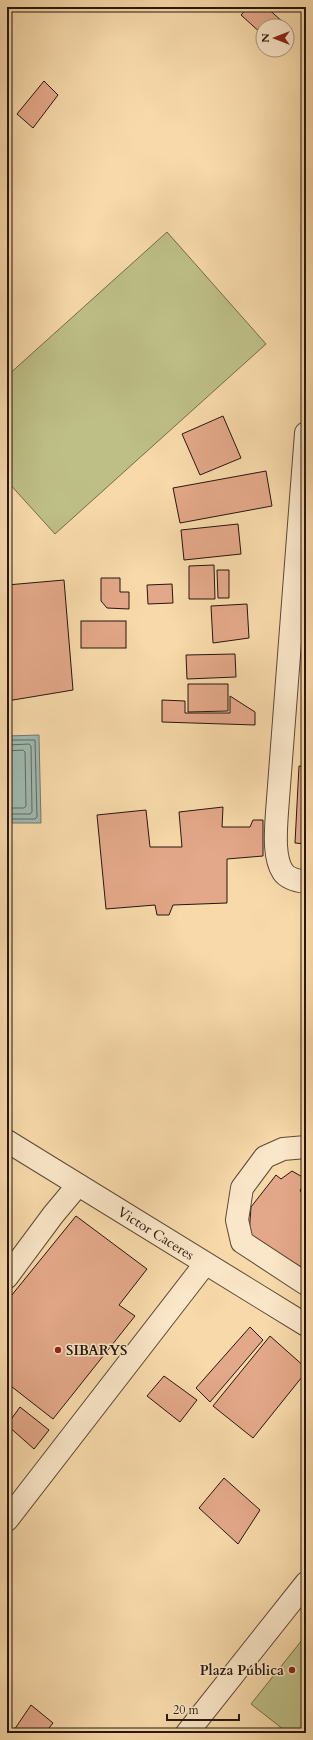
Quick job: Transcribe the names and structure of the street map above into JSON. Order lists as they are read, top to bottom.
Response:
{
  "streets": {
    "street": ["Victor Caceres"]
  },
  "places": ["SIBARYS", "Plaza Pública"],
  "scale_bar": "20 m",
  "north": "left"
}
